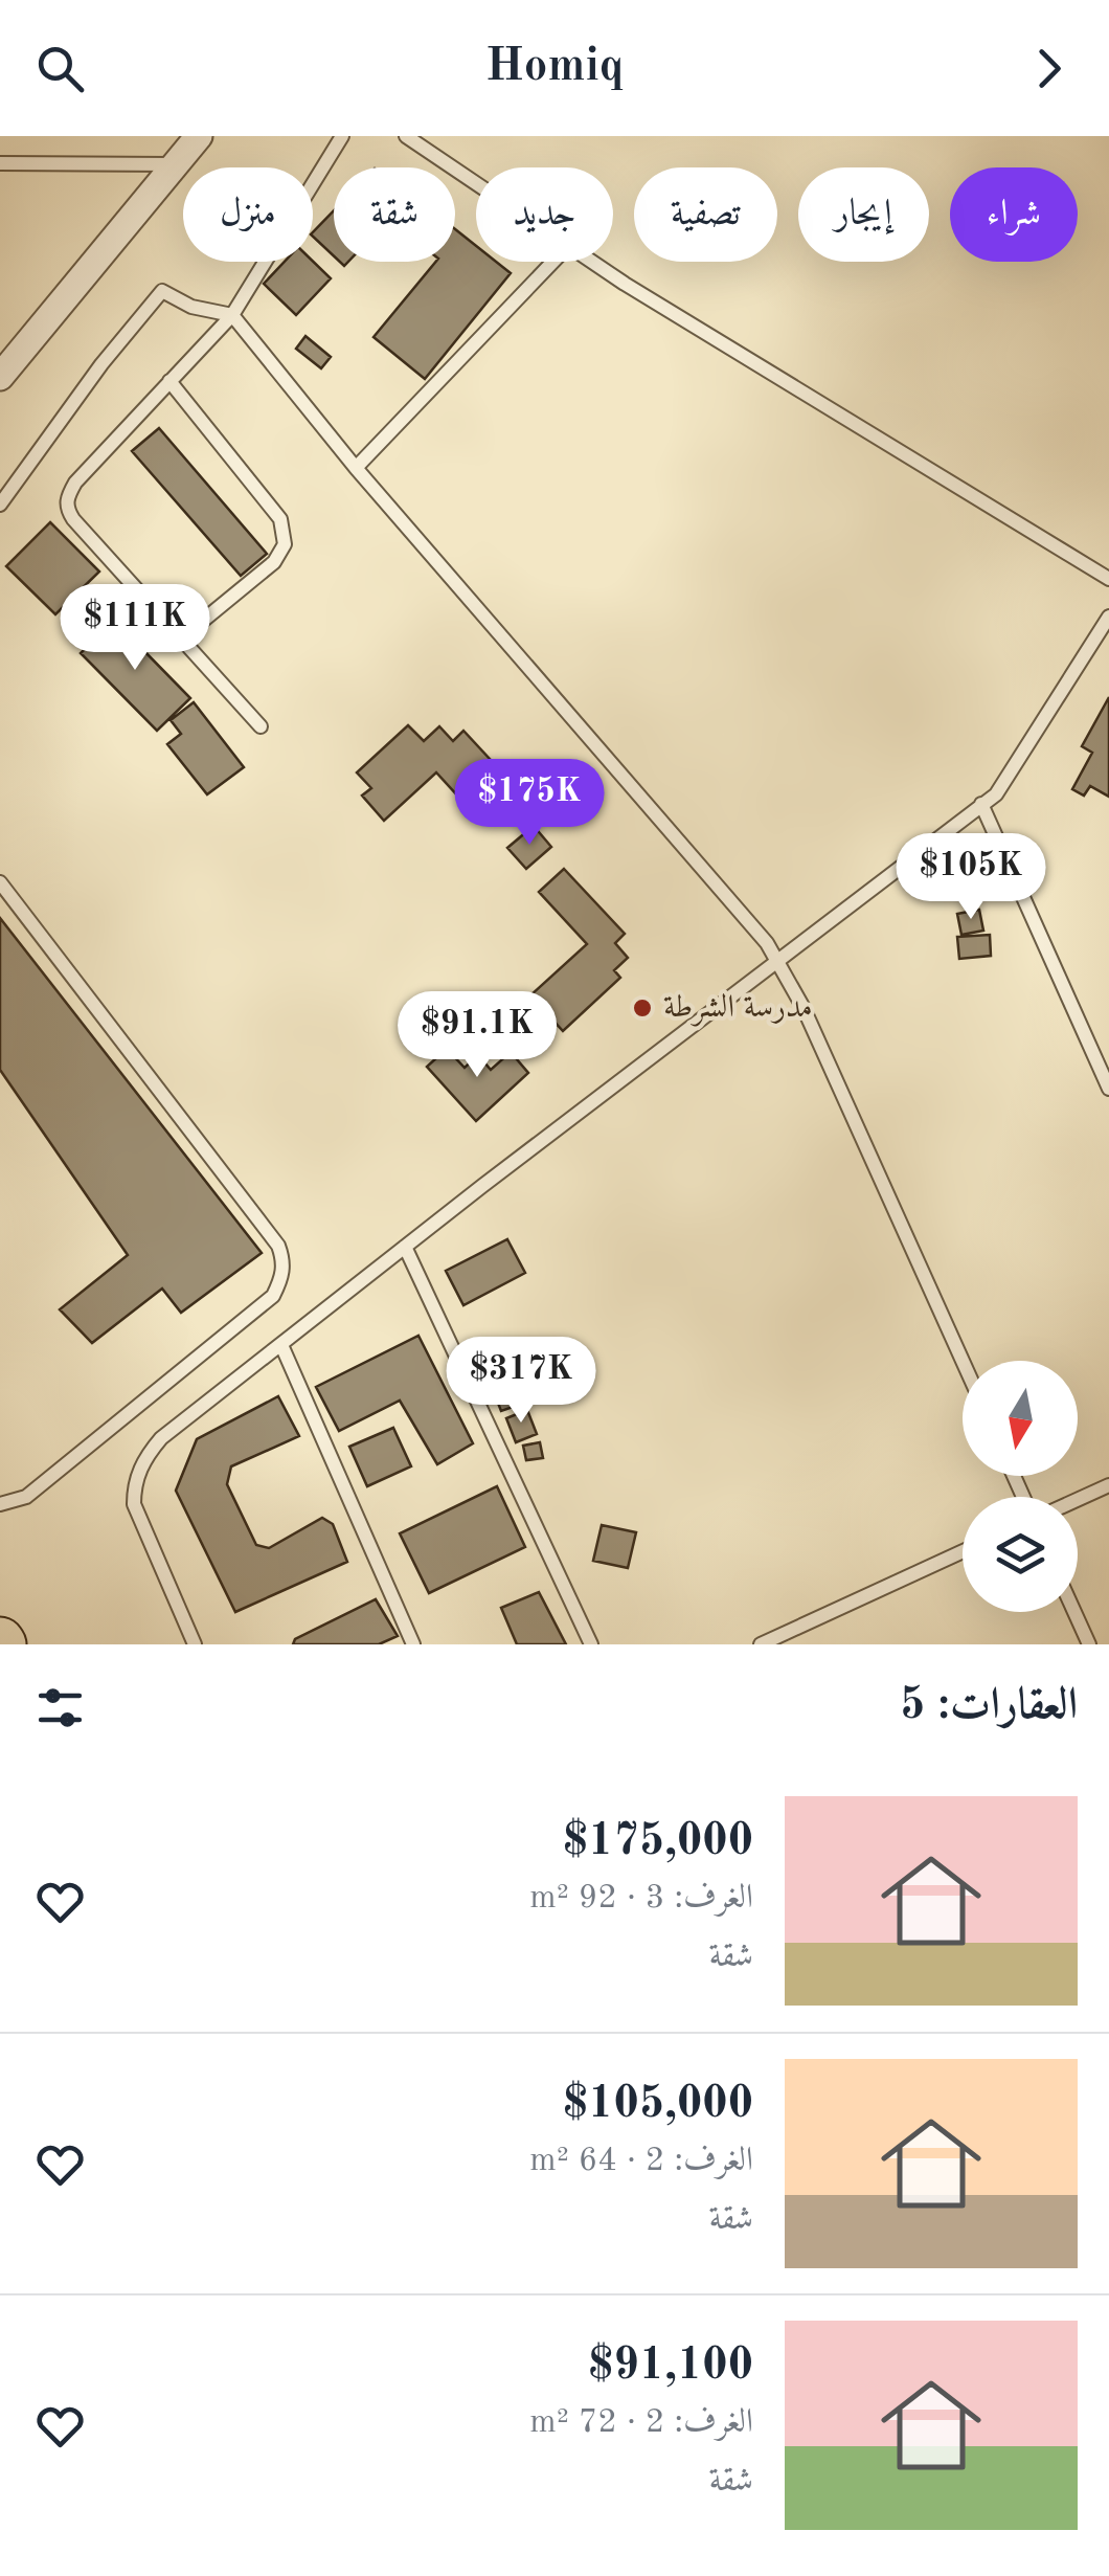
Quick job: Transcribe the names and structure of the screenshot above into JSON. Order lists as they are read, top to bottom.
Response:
{
  "places": ["مدرسة الشرطة"],
  "north": "bottom",
  "page": {
    "header": "Homiq",
    "chip": [
      "شراء",
      "إيجار",
      "تصفية",
      "جديد",
      "شقة",
      "منزل"
    ],
    "price": [
      "$111K",
      "$175K",
      "$105K",
      "$91.1K",
      "$317K"
    ],
    "heading": "العقارات: 5",
    "list": [
      {
        "name": "$175,000",
        "note": "الغرف: 3 · 92 m² · شقة"
      },
      {
        "name": "$105,000",
        "note": "الغرف: 2 · 64 m² · شقة"
      },
      {
        "name": "$91,100",
        "note": "الغرف: 2 · 72 m² · شقة"
      }
    ]
  }
}
